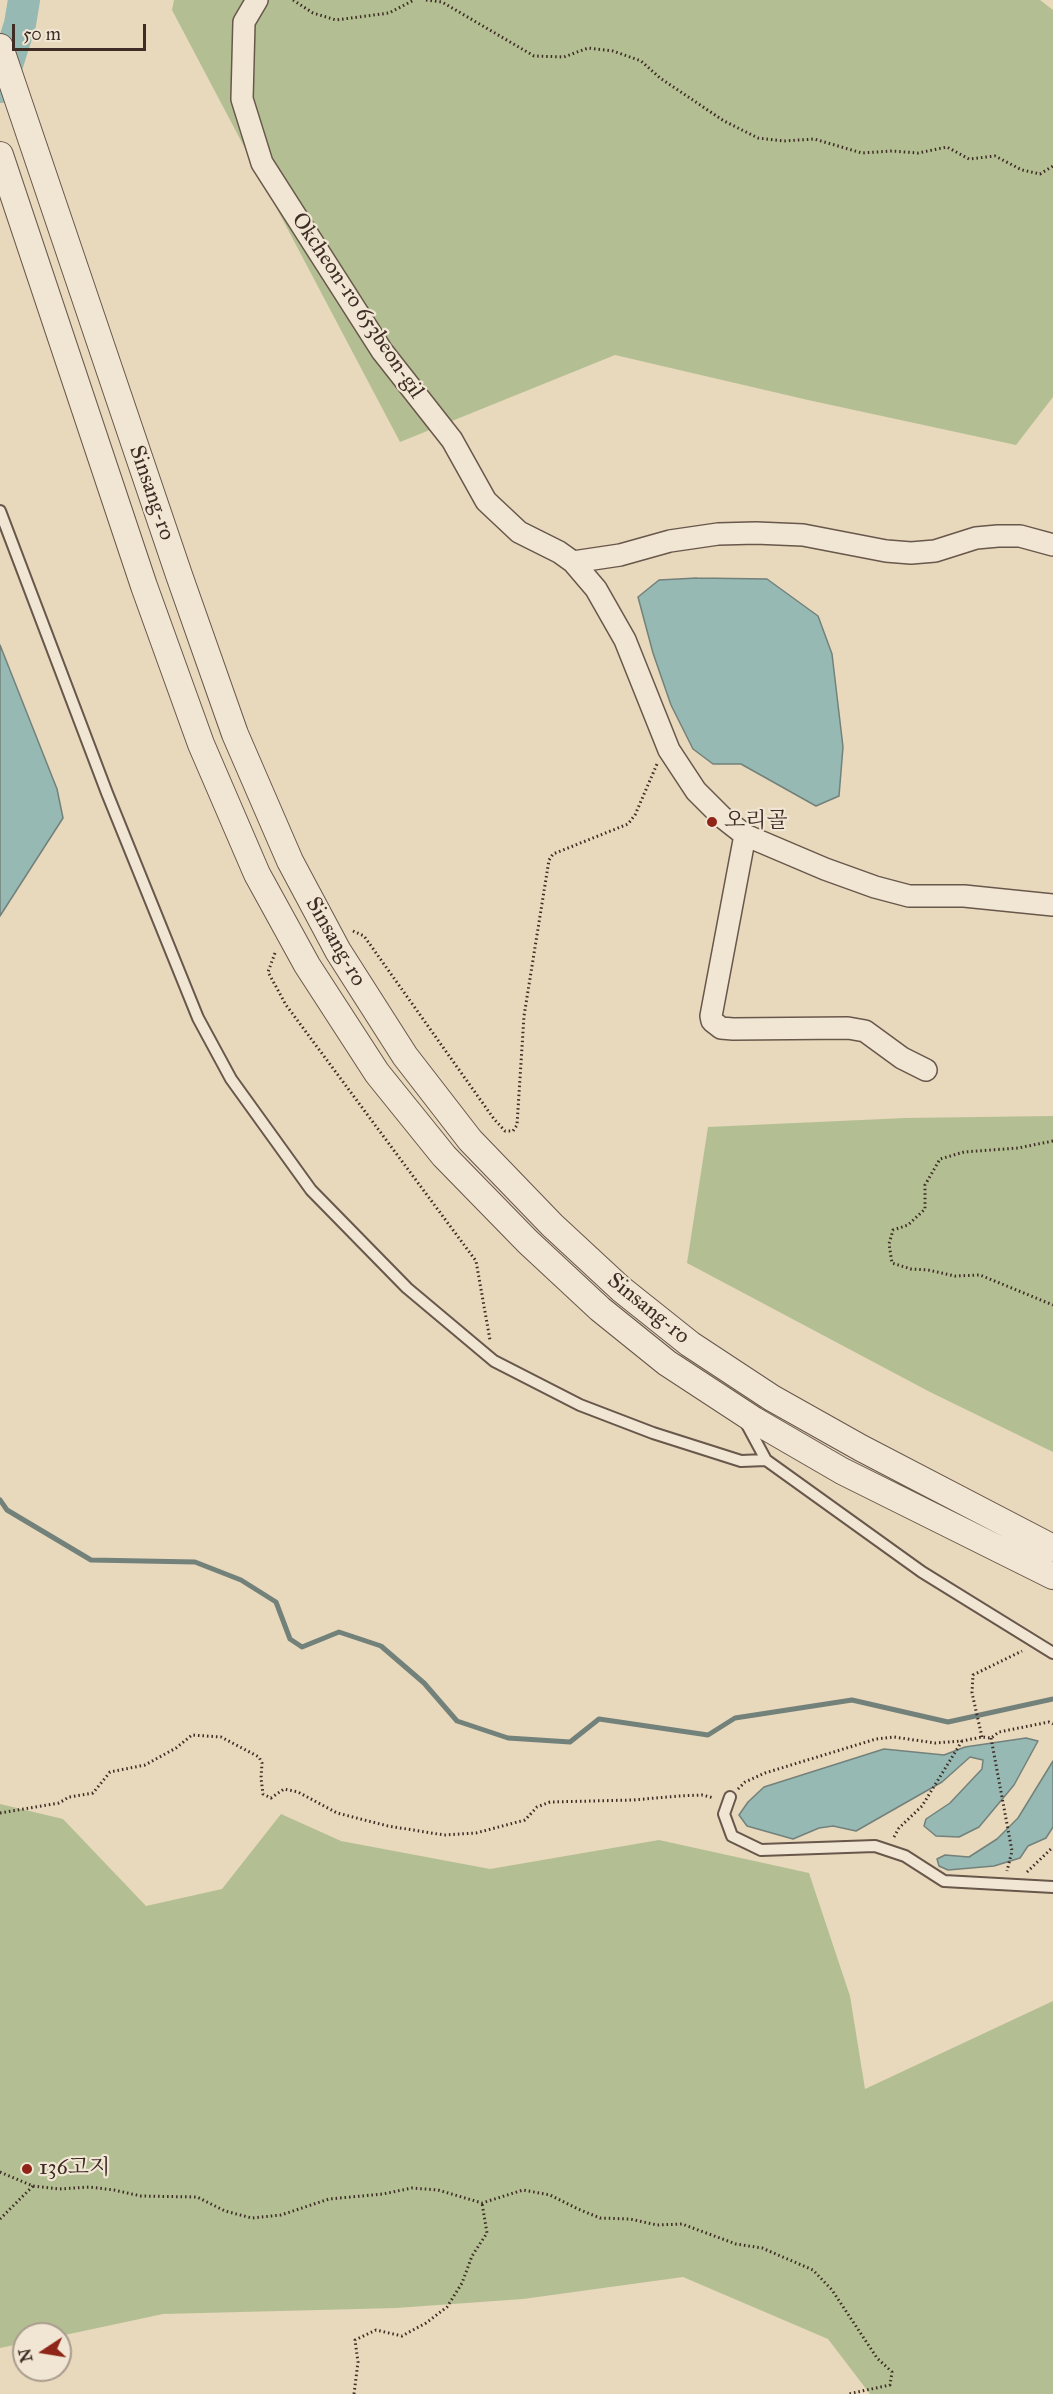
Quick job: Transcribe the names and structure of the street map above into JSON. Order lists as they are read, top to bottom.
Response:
{
  "streets": {
    "street": ["Okcheon-ro 653beon-gil", "Sinsang-ro"]
  },
  "places": ["오리골", "136고지"],
  "scale_bar": "50 m",
  "north": "left"
}
